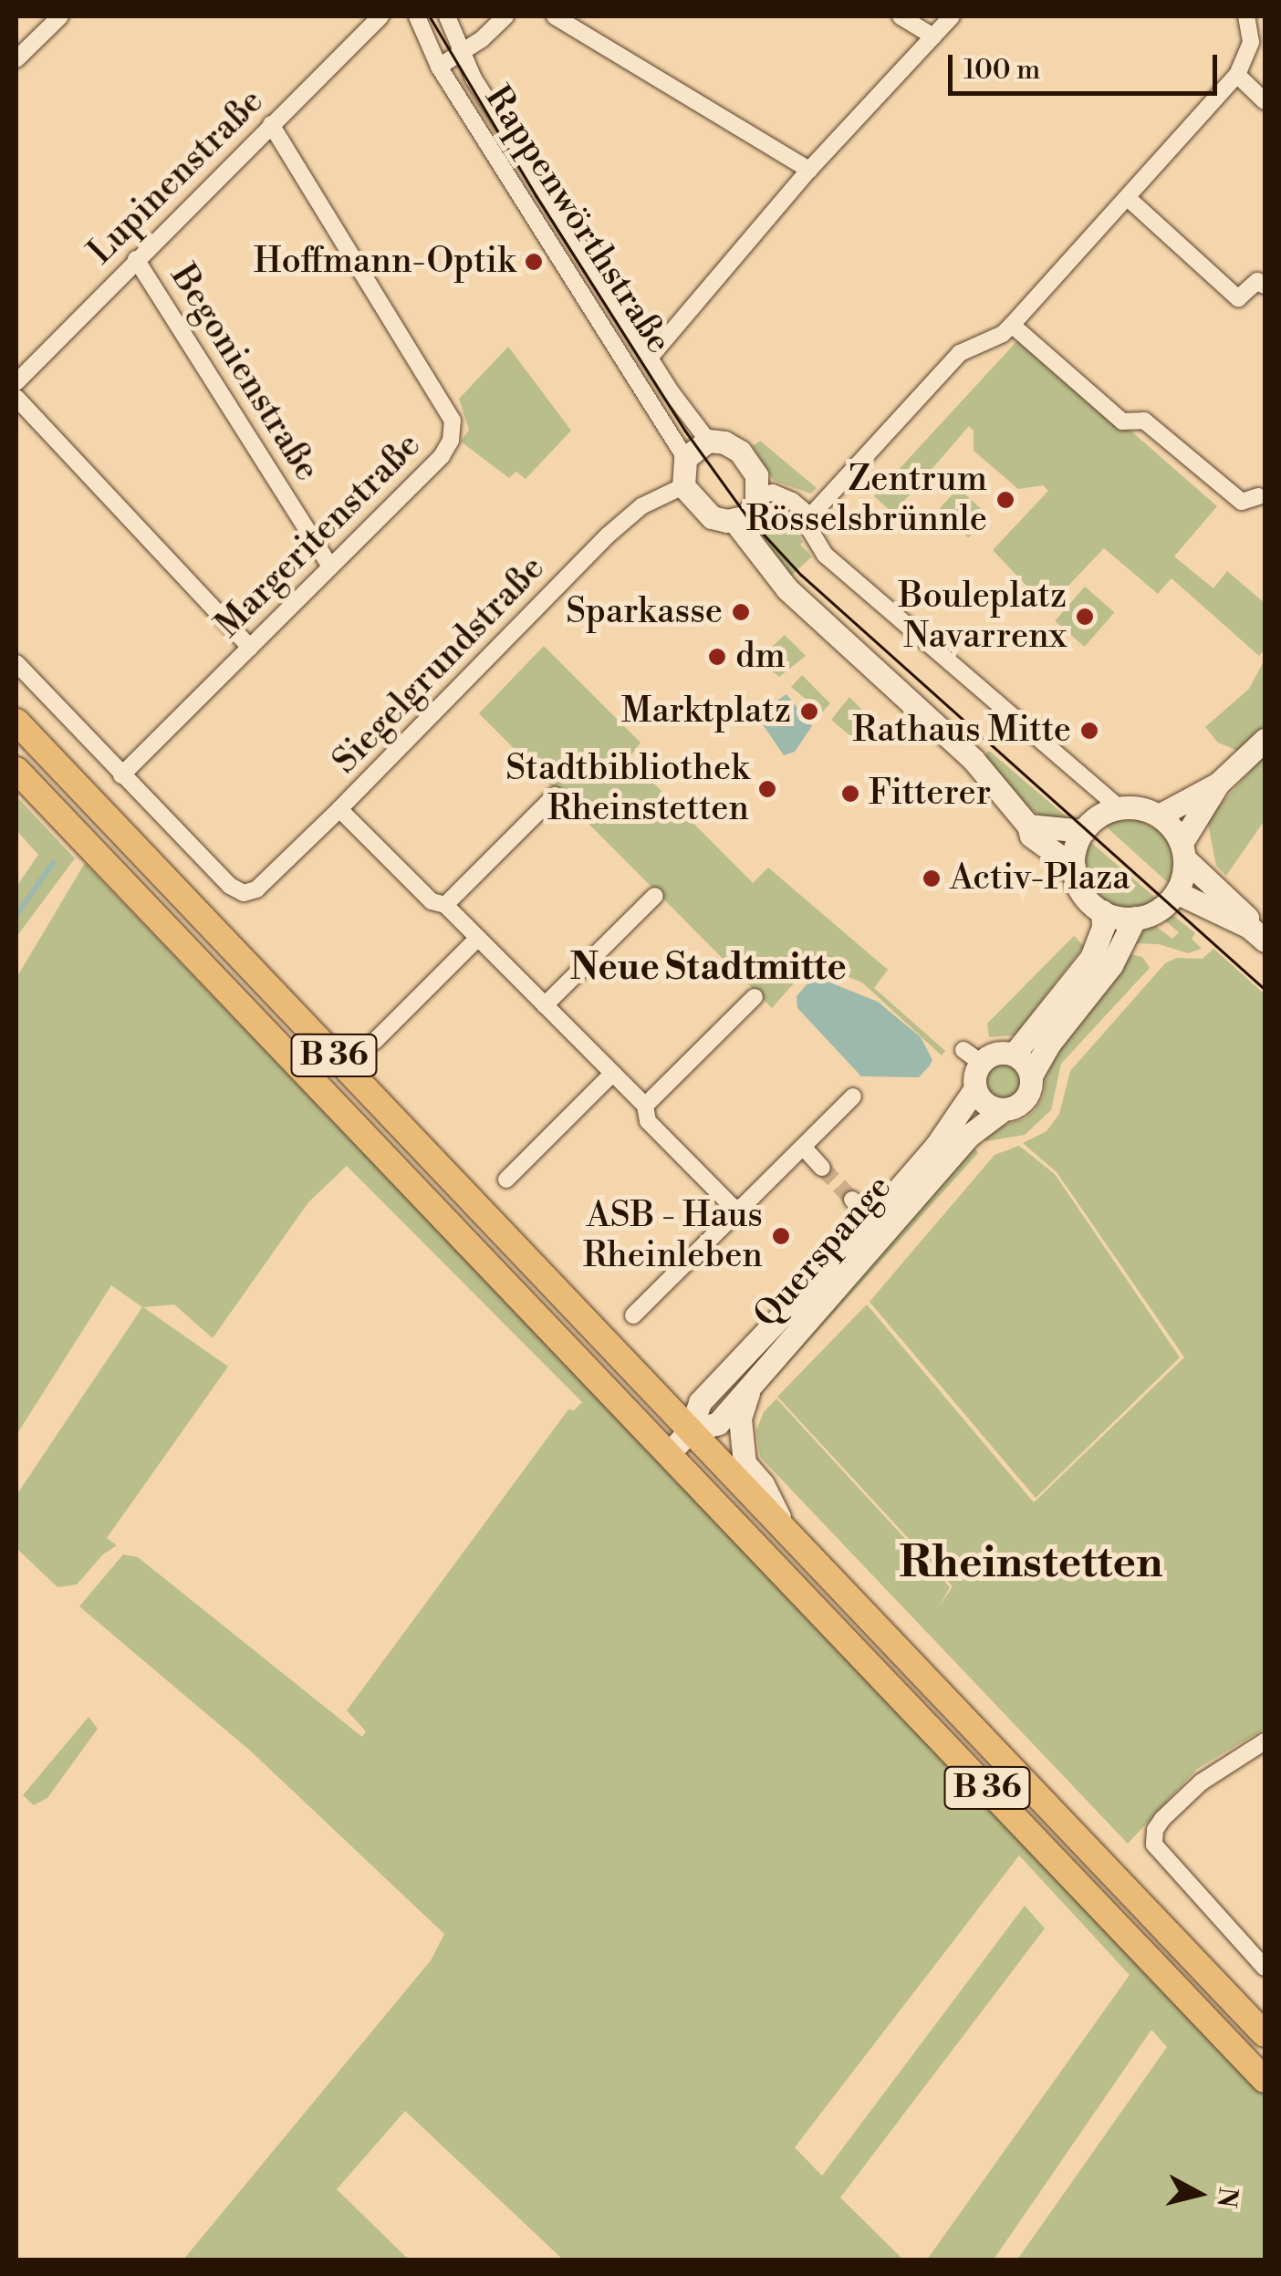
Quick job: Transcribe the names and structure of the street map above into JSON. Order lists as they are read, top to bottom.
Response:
{
  "streets": {
    "main road": ["B 36", "Querspange"],
    "street": [
      "Lupinenstraße",
      "Rappenwörthstraße",
      "Begonienstraße",
      "Margeritenstraße",
      "Siegelgrundstraße"
    ]
  },
  "crossings": [
    ["Lupinenstraße", "Begonienstraße"],
    ["Lupinenstraße", "Margeritenstraße"],
    ["Rappenwörthstraße", "Siegelgrundstraße"],
    ["Begonienstraße", "Margeritenstraße"],
    ["Margeritenstraße", "Siegelgrundstraße"],
    ["B 36", "Querspange"]
  ],
  "districts": ["Neue Stadtmitte", "Rheinstetten"],
  "places": [
    "Hoffmann-Optik",
    "Zentrum Rösselsbrünnle",
    "Sparkasse",
    "Bouleplatz Navarrenx",
    "dm",
    "Marktplatz",
    "Rathaus Mitte",
    "Stadtbibliothek Rheinstetten",
    "Fitterer",
    "Activ-Plaza",
    "ASB - Haus Rheinleben"
  ],
  "scale_bar": "100 m",
  "north": "right"
}
